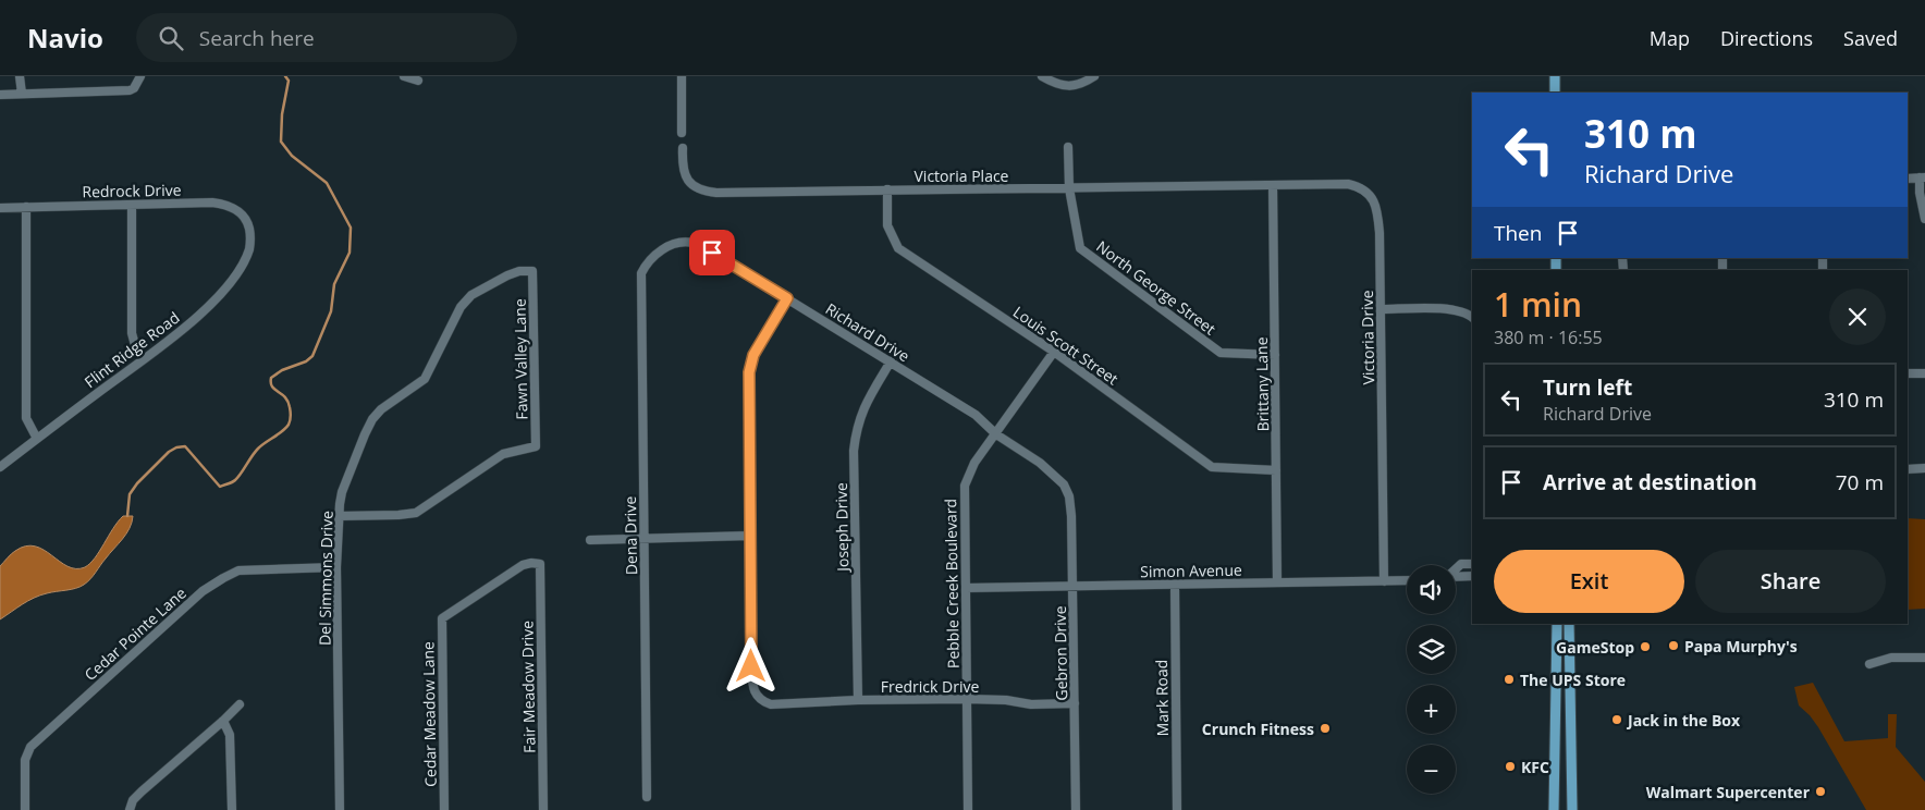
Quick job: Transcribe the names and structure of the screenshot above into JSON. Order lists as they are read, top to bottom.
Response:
{
  "streets": {
    "street": [
      "Victoria Place",
      "Redrock Drive",
      "North George Street",
      "Richard Drive",
      "Victoria Drive",
      "Louis Scott Street",
      "Flint Ridge Road",
      "Fawn Valley Lane",
      "Brittany Lane",
      "Joseph Drive",
      "Dena Drive",
      "Simon Avenue",
      "Del Simmons Drive",
      "Pebble Creek Boulevard",
      "Cedar Pointe Lane",
      "Gebron Drive",
      "Fredrick Drive",
      "Fair Meadow Drive",
      "Mark Road",
      "Cedar Meadow Lane"
    ]
  },
  "crossings": [
    ["Victoria Place", "North George Street"],
    ["Victoria Place", "Victoria Drive"],
    ["Victoria Place", "Louis Scott Street"],
    ["Victoria Place", "Brittany Lane"],
    ["Redrock Drive", "Flint Ridge Road"],
    ["North George Street", "Brittany Lane"],
    ["Richard Drive", "Joseph Drive"],
    ["Richard Drive", "Dena Drive"],
    ["Richard Drive", "Pebble Creek Boulevard"],
    ["Richard Drive", "Gebron Drive"],
    ["Victoria Drive", "Brittany Lane"],
    ["Victoria Drive", "Simon Avenue"],
    ["Louis Scott Street", "Brittany Lane"],
    ["Louis Scott Street", "Pebble Creek Boulevard"],
    ["Fawn Valley Lane", "Del Simmons Drive"],
    ["Brittany Lane", "Simon Avenue"],
    ["Joseph Drive", "Fredrick Drive"],
    ["Simon Avenue", "Pebble Creek Boulevard"],
    ["Simon Avenue", "Gebron Drive"],
    ["Simon Avenue", "Mark Road"],
    ["Del Simmons Drive", "Cedar Pointe Lane"],
    ["Pebble Creek Boulevard", "Fredrick Drive"],
    ["Gebron Drive", "Fredrick Drive"],
    ["Fair Meadow Drive", "Cedar Meadow Lane"]
  ],
  "places": [
    "Papa Murphy's",
    "GameStop",
    "The UPS Store",
    "Jack in the Box",
    "Crunch Fitness",
    "KFC",
    "Walmart Supercenter"
  ],
  "page": {
    "header": "Navio",
    "search": "Search here",
    "nav": ["Map", "Directions", "Saved"],
    "turn": ["310 m", "Richard Drive"],
    "then": "Then",
    "heading": ["1 min", "380 m · 16:55"],
    "list": [
      {
        "name": "Turn left",
        "note": "Richard Drive",
        "value": "310 m"
      },
      {
        "name": "Arrive at destination",
        "value": "70 m"
      }
    ],
    "buttons": ["Exit", "Share"],
    "map_buttons": ["+", "−"]
  }
}
